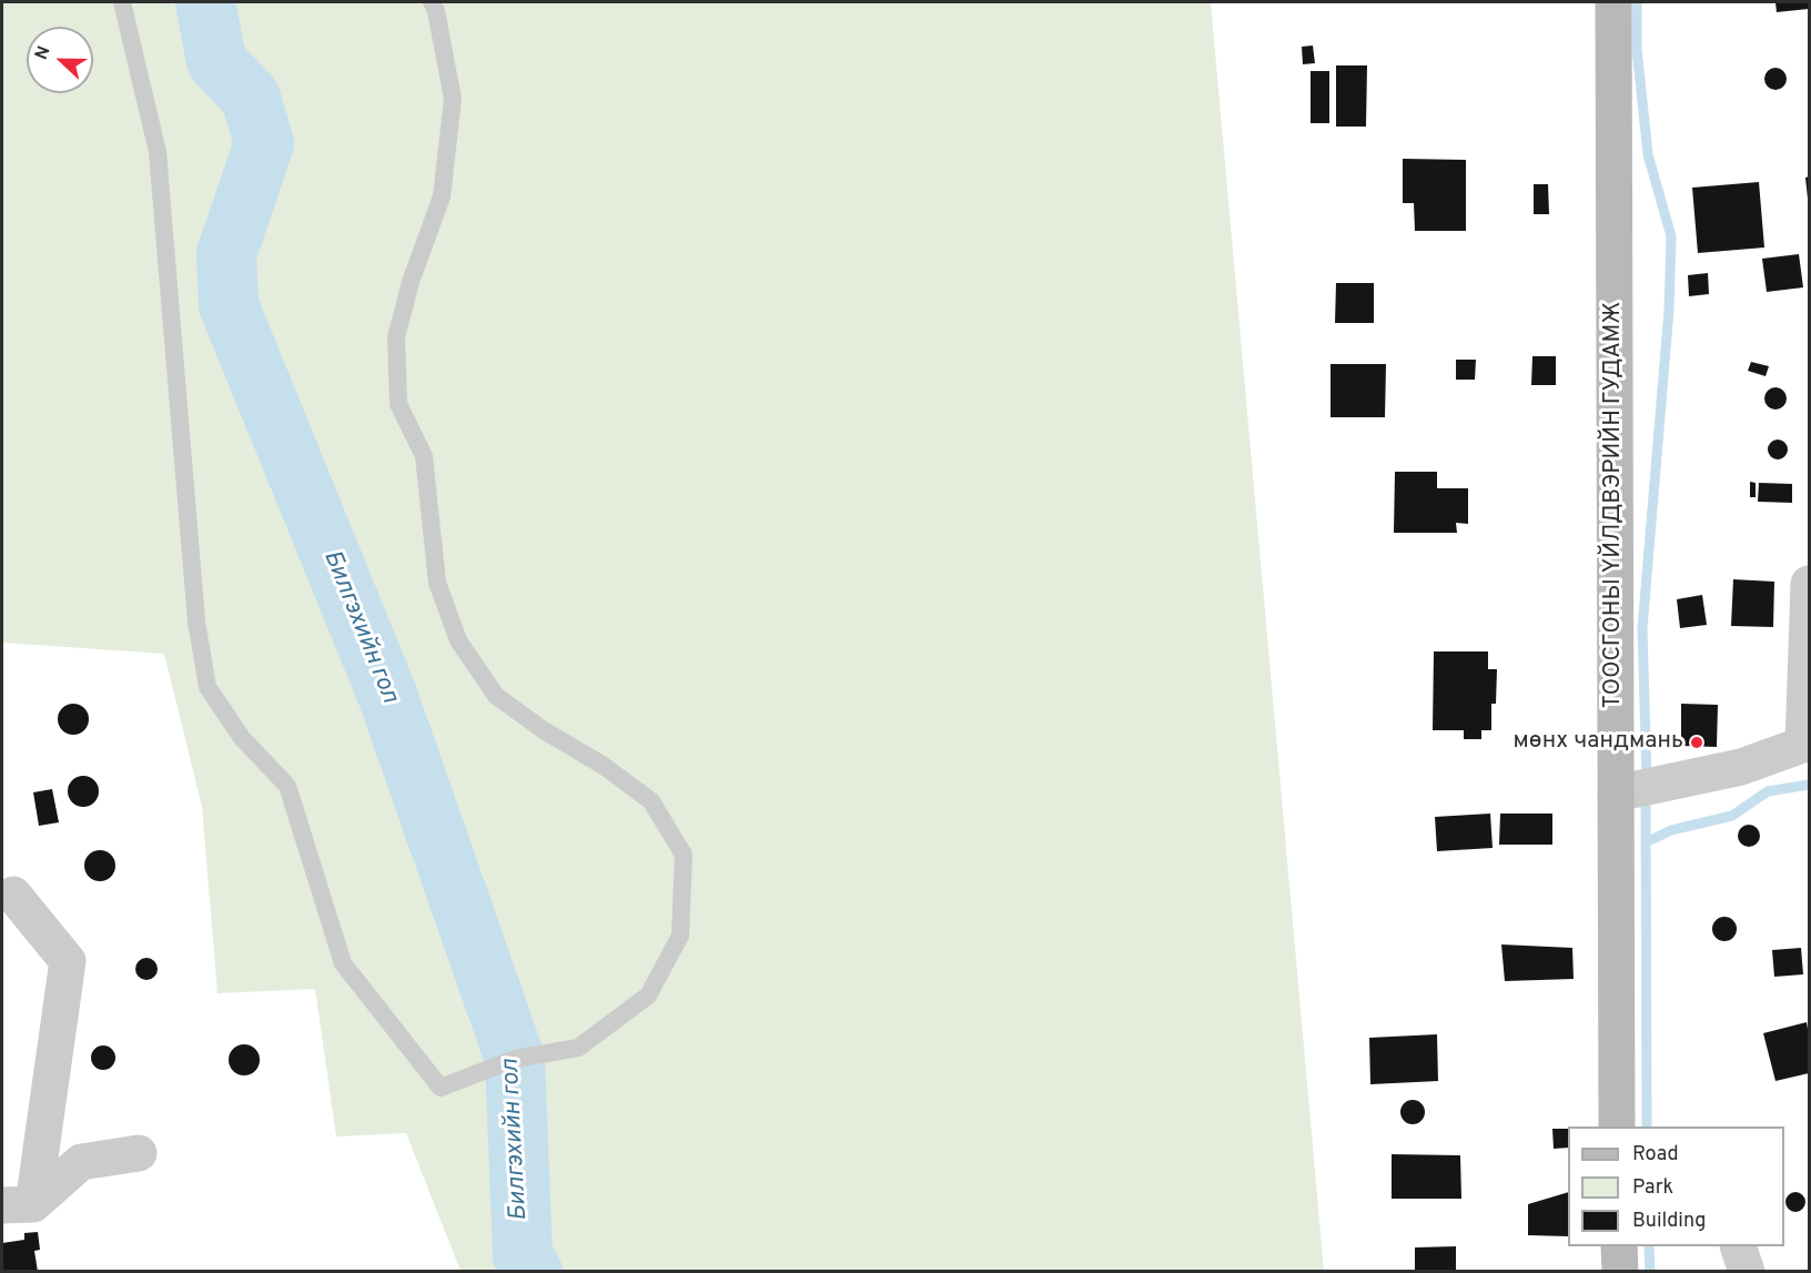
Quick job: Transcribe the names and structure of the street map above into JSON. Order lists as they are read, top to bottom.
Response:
{
  "streets": {
    "main road": ["ТООСГОНЫ ҮЙЛДВЭРИЙН ГУДАМЖ"]
  },
  "water": ["Билгэхийн гол"],
  "places": ["мөнх чандмань"],
  "legend": ["Road", "Park", "Building"],
  "north": "left"
}
